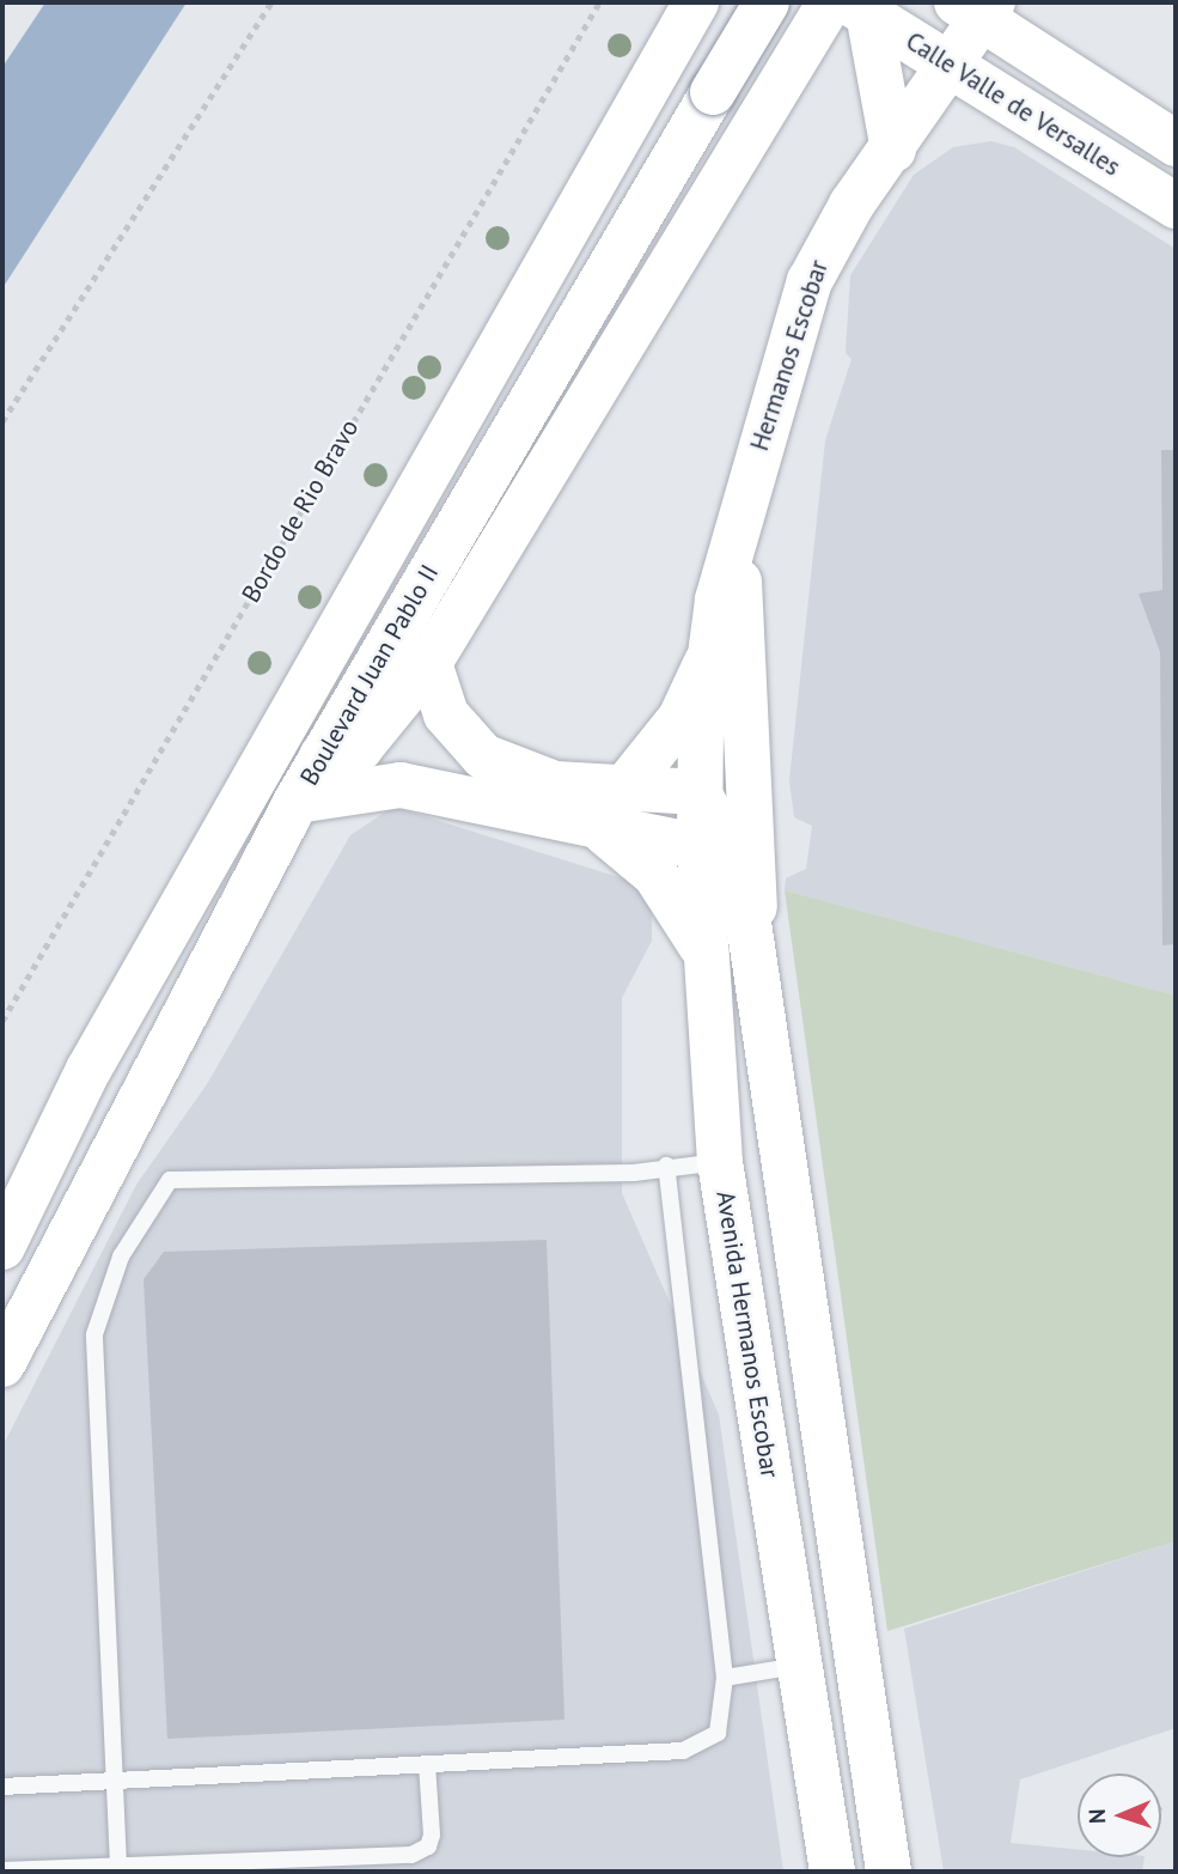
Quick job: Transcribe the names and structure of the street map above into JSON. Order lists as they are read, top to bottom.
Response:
{
  "streets": {
    "main road": [
      "Calle Valle de Versalles",
      "Hermanos Escobar",
      "Boulevard Juan Pablo II",
      "Avenida Hermanos Escobar"
    ],
    "path": ["Bordo de Rio Bravo"]
  },
  "crossings": [
    ["Calle Valle de Versalles", "Hermanos Escobar"],
    ["Hermanos Escobar", "Avenida Hermanos Escobar"]
  ],
  "north": "left"
}
